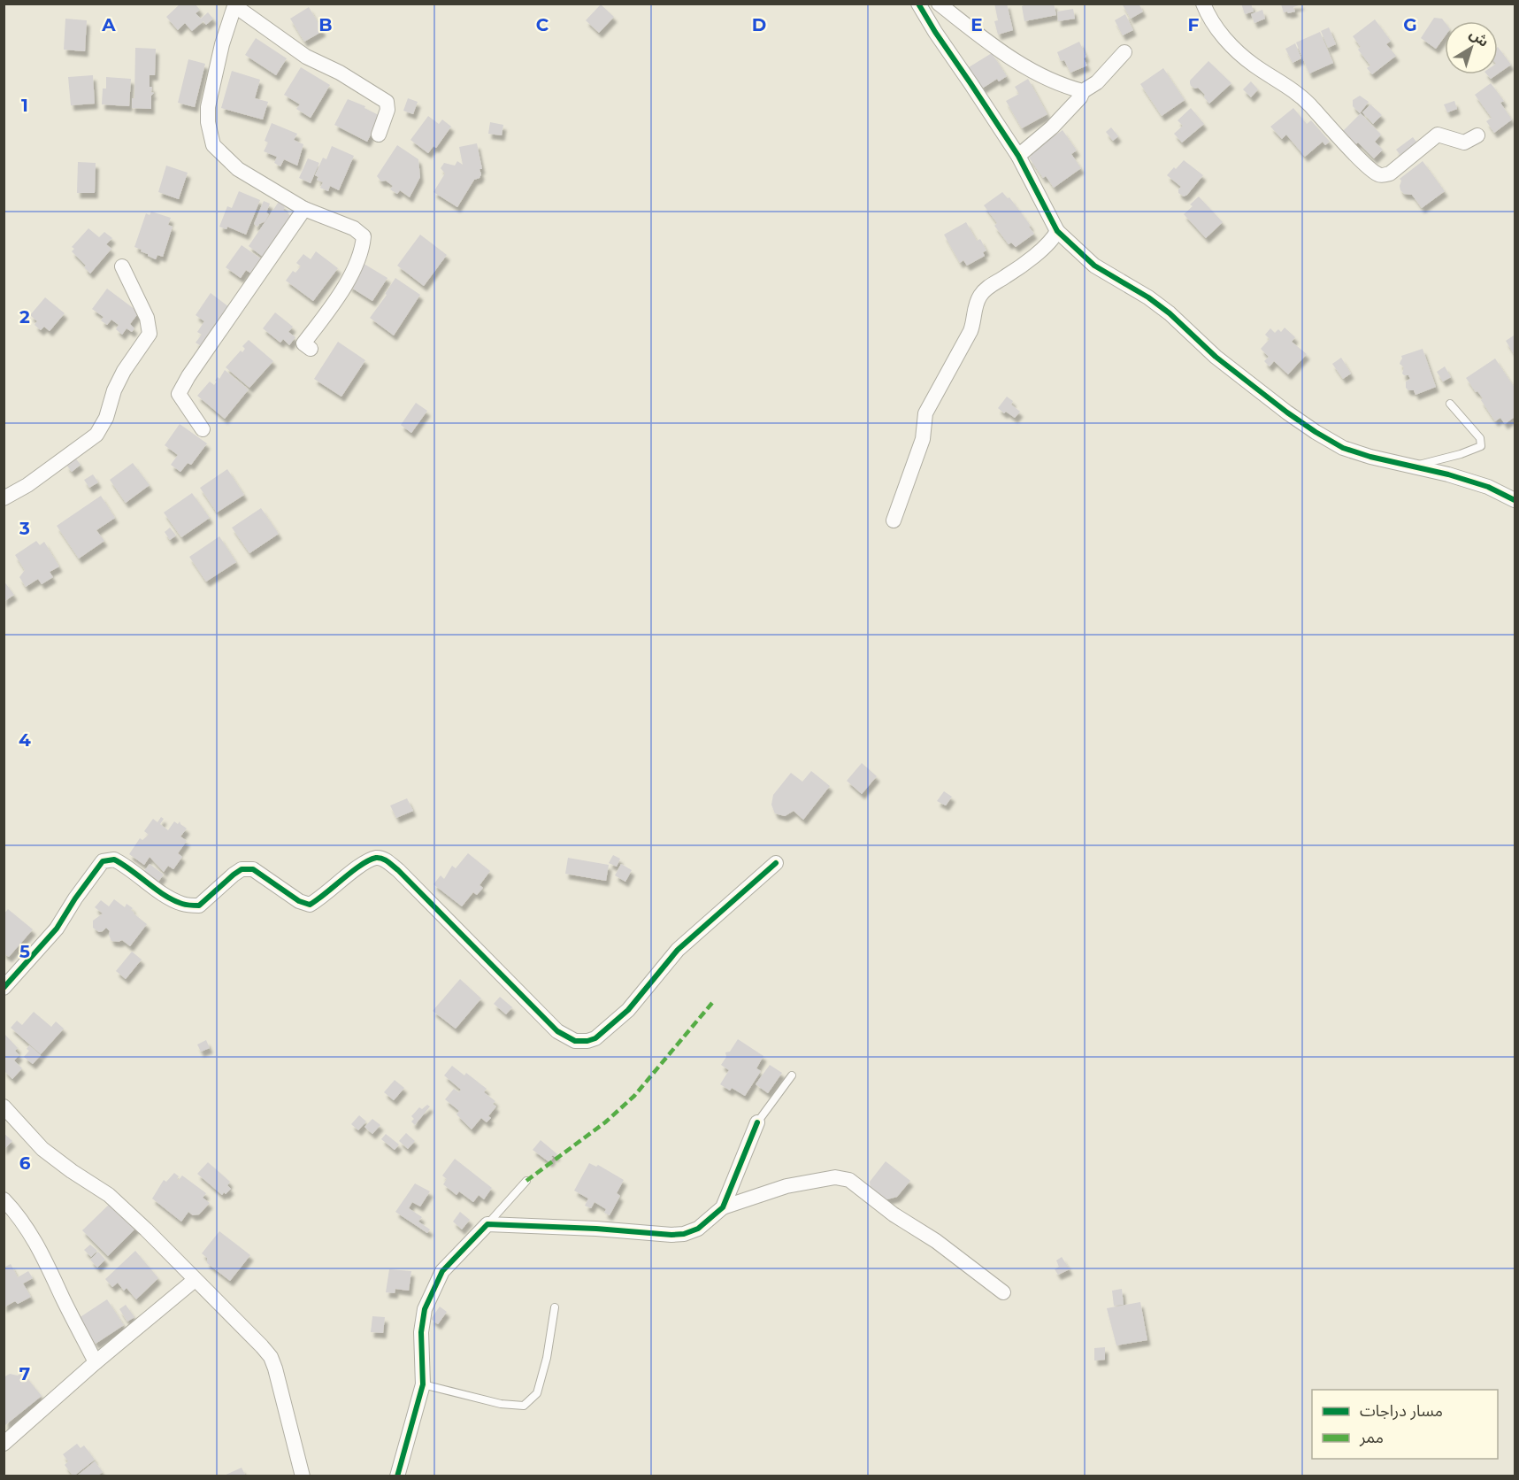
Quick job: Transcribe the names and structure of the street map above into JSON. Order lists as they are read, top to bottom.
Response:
{
  "legend": ["مسار دراجات", "ممر"],
  "north": "top right",
  "grid": {
    "columns": [
      "A",
      "B",
      "C",
      "D",
      "E",
      "F",
      "G"
    ],
    "rows": [
      "1",
      "2",
      "3",
      "4",
      "5",
      "6",
      "7"
    ]
  }
}
